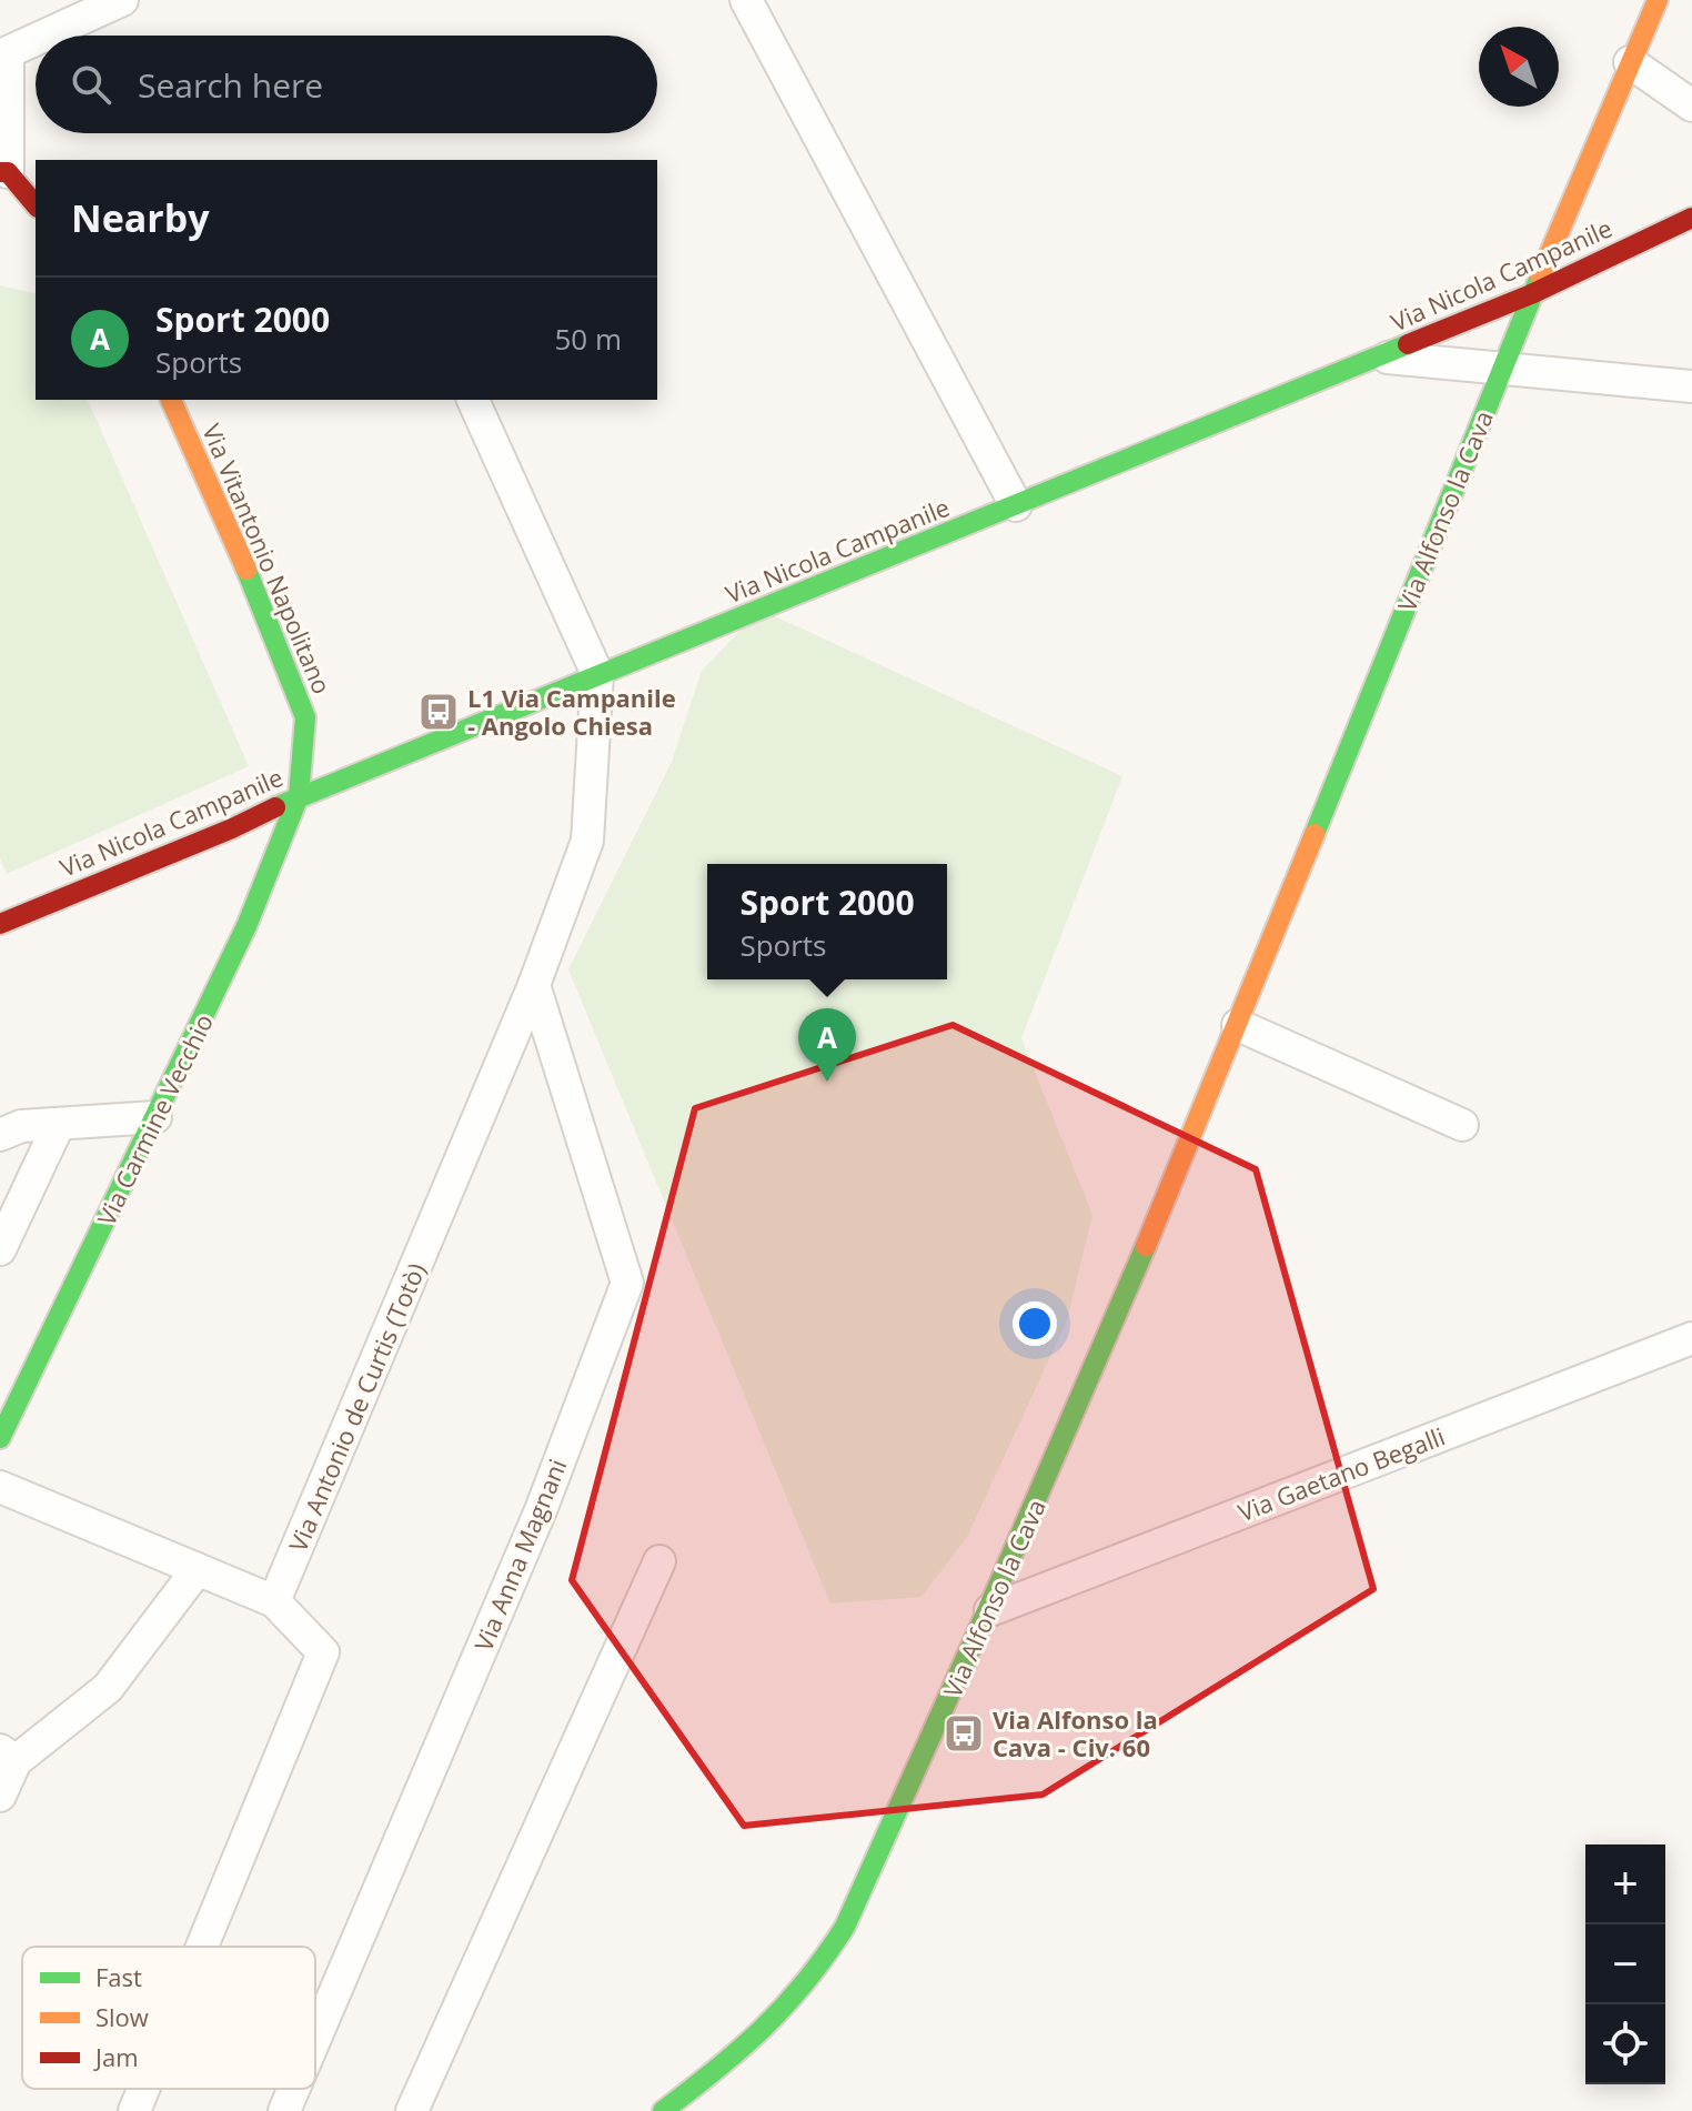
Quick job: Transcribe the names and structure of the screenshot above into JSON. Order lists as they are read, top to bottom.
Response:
{
  "streets": {
    "street": [
      "Via Nicola Campanile",
      "Via Alfonso la Cava",
      "Via Vitantonio Napolitano",
      "Via Carmine Vecchio",
      "Via Antonio de Curtis (Totò)",
      "Via Gaetano Begalli",
      "Via Anna Magnani"
    ]
  },
  "crossings": [
    ["Via Nicola Campanile", "Via Alfonso la Cava"],
    ["Via Nicola Campanile", "Via Vitantonio Napolitano"],
    ["Via Nicola Campanile", "Via Carmine Vecchio"],
    ["Via Nicola Campanile", "Via Antonio de Curtis (Totò)"],
    ["Via Alfonso la Cava", "Via Gaetano Begalli"],
    ["Via Vitantonio Napolitano", "Via Carmine Vecchio"],
    ["Via Antonio de Curtis (Totò)", "Via Anna Magnani"]
  ],
  "places": {
    "bus stop": ["L1 Via Campanile - Angolo Chiesa", "Via Alfonso la Cava - Civ. 60"]
  },
  "legend": ["Fast", "Slow", "Jam"],
  "north": "top left",
  "page": {
    "search": "Search here",
    "heading": "Nearby",
    "list": [
      {
        "mark": "A",
        "name": "Sport 2000",
        "note": "Sports",
        "value": "50 m"
      }
    ],
    "popup": ["Sport 2000", "Sports"],
    "pins": "A",
    "map_buttons": ["+", "−"]
  }
}
